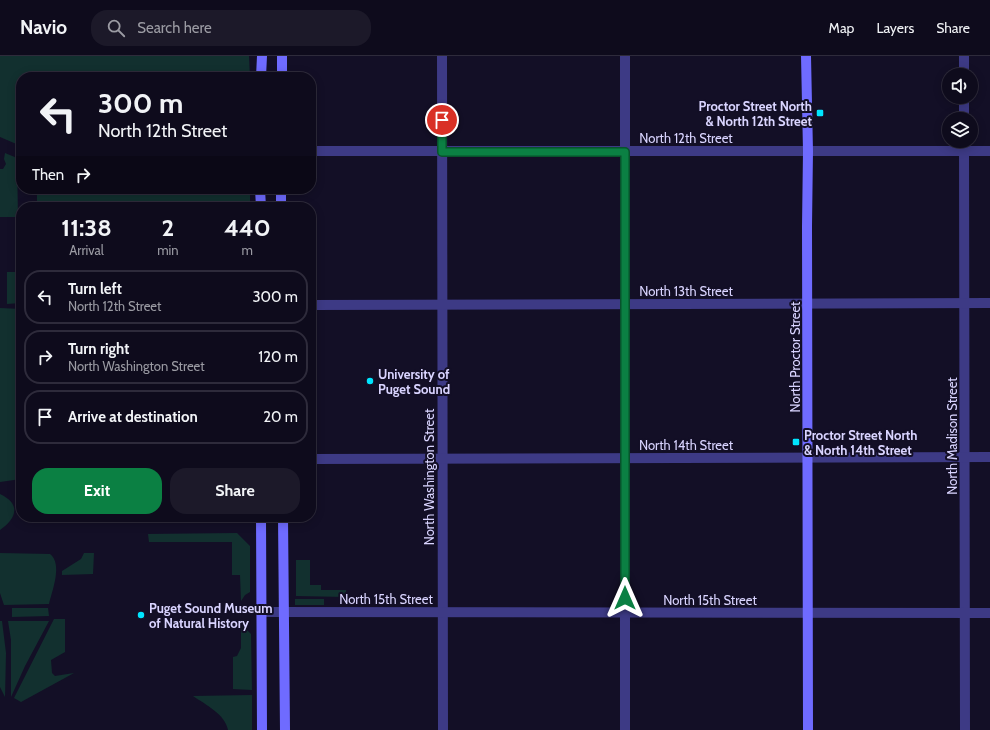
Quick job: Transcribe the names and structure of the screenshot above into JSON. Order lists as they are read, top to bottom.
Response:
{
  "streets": {
    "street": [
      "North 12th Street",
      "North 13th Street",
      "North Proctor Street",
      "North Madison Street",
      "North 14th Street",
      "North Washington Street",
      "North 15th Street"
    ]
  },
  "crossings": [
    ["North 12th Street", "North Proctor Street"],
    ["North 12th Street", "North Washington Street"],
    ["North 13th Street", "North Proctor Street"],
    ["North 13th Street", "North Madison Street"],
    ["North 13th Street", "North Washington Street"],
    ["North Proctor Street", "North 14th Street"],
    ["North Proctor Street", "North 15th Street"],
    ["North Madison Street", "North 14th Street"],
    ["North Madison Street", "North 15th Street"],
    ["North 14th Street", "North Washington Street"],
    ["North Washington Street", "North 15th Street"]
  ],
  "places": {
    "transit": ["Proctor Street North & North 12th Street", "Proctor Street North & North 14th Street"],
    "other": ["University of Puget Sound", "Puget Sound Museum of Natural History"]
  },
  "page": {
    "header": "Navio",
    "search": "Search here",
    "nav": ["Map", "Layers", "Share"],
    "turn": ["300 m", "North 12th Street"],
    "then": "Then",
    "eta": [
      "11:38",
      "Arrival",
      "2",
      "min",
      "440",
      "m"
    ],
    "list": [
      {
        "name": "Turn left",
        "note": "North 12th Street",
        "value": "300 m"
      },
      {
        "name": "Turn right",
        "note": "North Washington Street",
        "value": "120 m"
      },
      {
        "name": "Arrive at destination",
        "value": "20 m"
      }
    ],
    "buttons": ["Exit", "Share"]
  }
}
